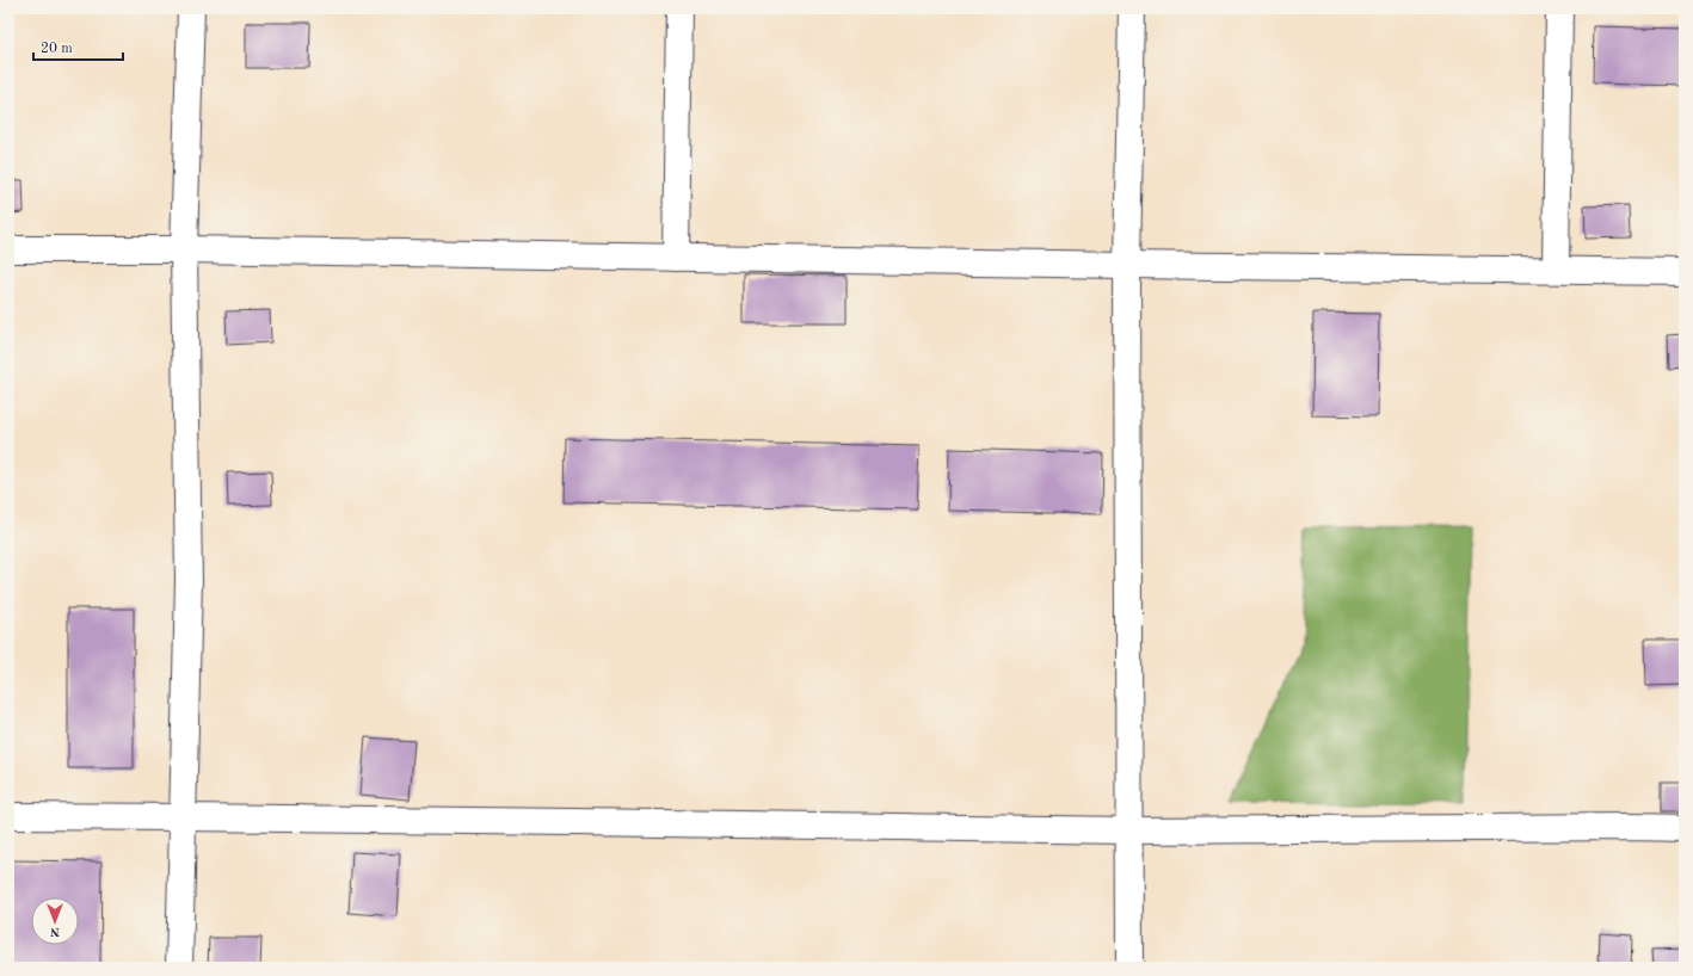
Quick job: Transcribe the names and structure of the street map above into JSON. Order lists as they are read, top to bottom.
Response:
{
  "scale_bar": "20 m",
  "north": "bottom"
}
